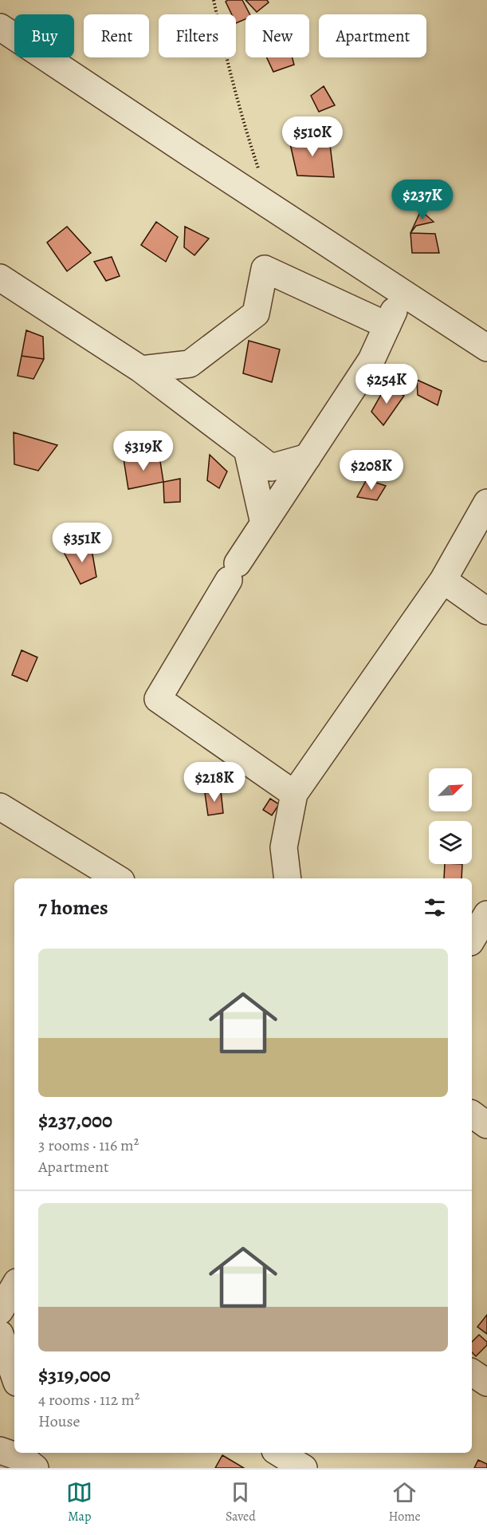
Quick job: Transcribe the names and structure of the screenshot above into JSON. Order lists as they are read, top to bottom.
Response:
{
  "north": "top right",
  "page": {
    "chip": [
      "Buy",
      "Rent",
      "Filters",
      "New",
      "Apartment"
    ],
    "price": [
      "$510K",
      "$237K",
      "$254K",
      "$319K",
      "$208K",
      "$351K",
      "$218K"
    ],
    "heading": "7 homes",
    "list": [
      {
        "name": "$237,000",
        "note": "3 rooms · 116 m² · Apartment"
      },
      {
        "name": "$319,000",
        "note": "4 rooms · 112 m² · House"
      }
    ],
    "tabs": ["Map", "Saved", "Home"]
  }
}
